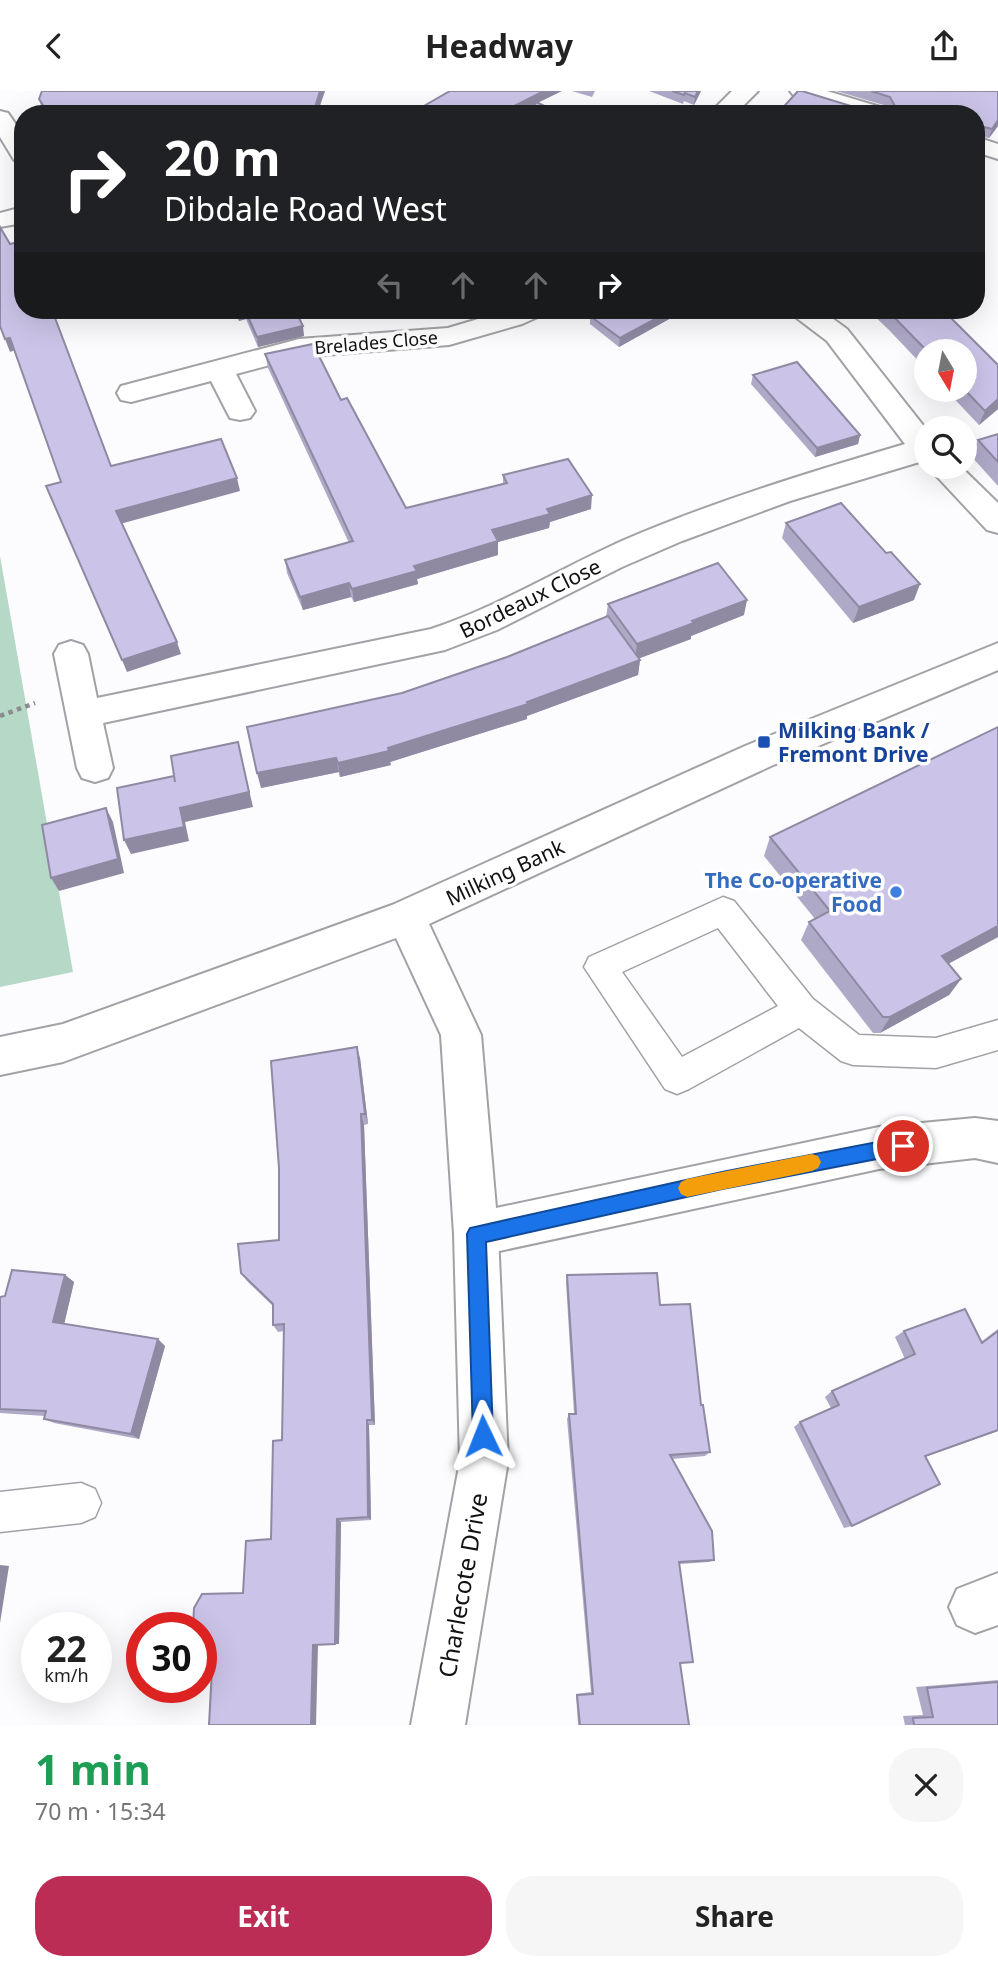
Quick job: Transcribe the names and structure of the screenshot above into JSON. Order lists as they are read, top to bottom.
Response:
{
  "streets": {
    "street": [
      "Brelades Close",
      "Bordeaux Close",
      "Milking Bank",
      "Charlecote Drive"
    ]
  },
  "crossings": [
    ["Milking Bank", "Charlecote Drive"]
  ],
  "places": {
    "transit": ["Milking Bank / Fremont Drive"],
    "other": ["The Co-operative Food"]
  },
  "north": "bottom",
  "page": {
    "header": "Headway",
    "turn": ["20 m", "Dibdale Road West"],
    "speed": "22 km/h",
    "limit": "30",
    "heading": ["1 min", "70 m · 15:34"],
    "buttons": ["Exit", "Share"]
  }
}
